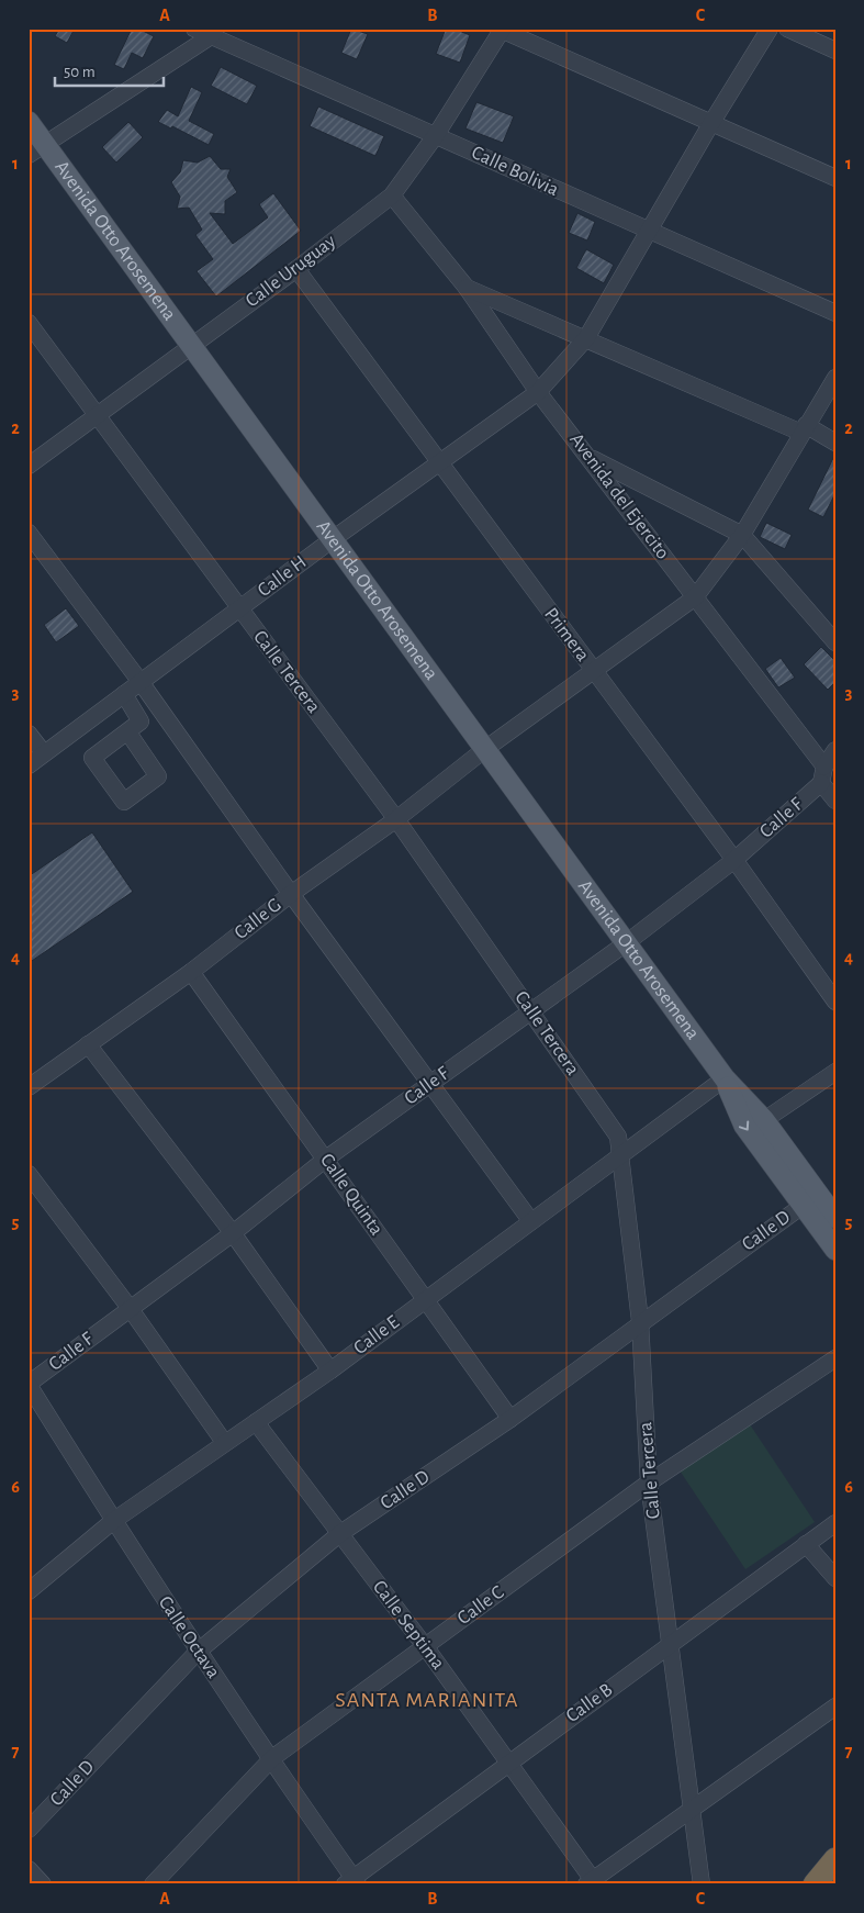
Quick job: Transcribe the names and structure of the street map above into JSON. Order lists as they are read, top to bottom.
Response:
{
  "streets": {
    "main road": ["Avenida Otto Arosemena"],
    "street": [
      "Calle Bolivia",
      "Calle Uruguay",
      "Avenida del Ejercito",
      "Calle H",
      "Primera",
      "Calle Tercera",
      "Calle F",
      "Calle G",
      "Calle Quinta",
      "Calle D",
      "Calle E",
      "Calle C",
      "Calle Septima",
      "Calle Octava",
      "Calle B"
    ]
  },
  "crossings": [
    ["Calle Bolivia", "Calle Uruguay"],
    ["Calle Bolivia", "Calle H"],
    ["Avenida Otto Arosemena", "Calle Uruguay"],
    ["Avenida Otto Arosemena", "Calle H"],
    ["Avenida Otto Arosemena", "Calle F"],
    ["Avenida Otto Arosemena", "Calle G"],
    ["Avenida Otto Arosemena", "Calle D"],
    ["Avenida Otto Arosemena", "Calle E"],
    ["Calle Uruguay", "Avenida del Ejercito"],
    ["Calle Uruguay", "Primera"],
    ["Calle Uruguay", "Calle Tercera"],
    ["Avenida del Ejercito", "Calle H"],
    ["Avenida del Ejercito", "Calle G"],
    ["Calle H", "Primera"],
    ["Calle H", "Calle Tercera"],
    ["Primera", "Calle F"],
    ["Primera", "Calle G"],
    ["Calle Tercera", "Calle F"],
    ["Calle Tercera", "Calle G"],
    ["Calle Tercera", "Calle D"],
    ["Calle Tercera", "Calle E"],
    ["Calle Tercera", "Calle C"],
    ["Calle Tercera", "Calle B"],
    ["Calle F", "Calle Quinta"],
    ["Calle F", "Calle Octava"],
    ["Calle G", "Calle Quinta"],
    ["Calle Quinta", "Calle D"],
    ["Calle Quinta", "Calle E"],
    ["Calle D", "Calle Septima"],
    ["Calle D", "Calle Octava"],
    ["Calle E", "Calle Septima"],
    ["Calle E", "Calle Octava"],
    ["Calle C", "Calle Septima"],
    ["Calle C", "Calle Octava"],
    ["Calle Septima", "Calle B"],
    ["Calle Octava", "Calle B"]
  ],
  "districts": ["SANTA MARIANITA"],
  "scale_bar": "50 m",
  "grid": {
    "columns": ["A", "B", "C"],
    "rows": [
      "1",
      "2",
      "3",
      "4",
      "5",
      "6",
      "7"
    ]
  }
}
